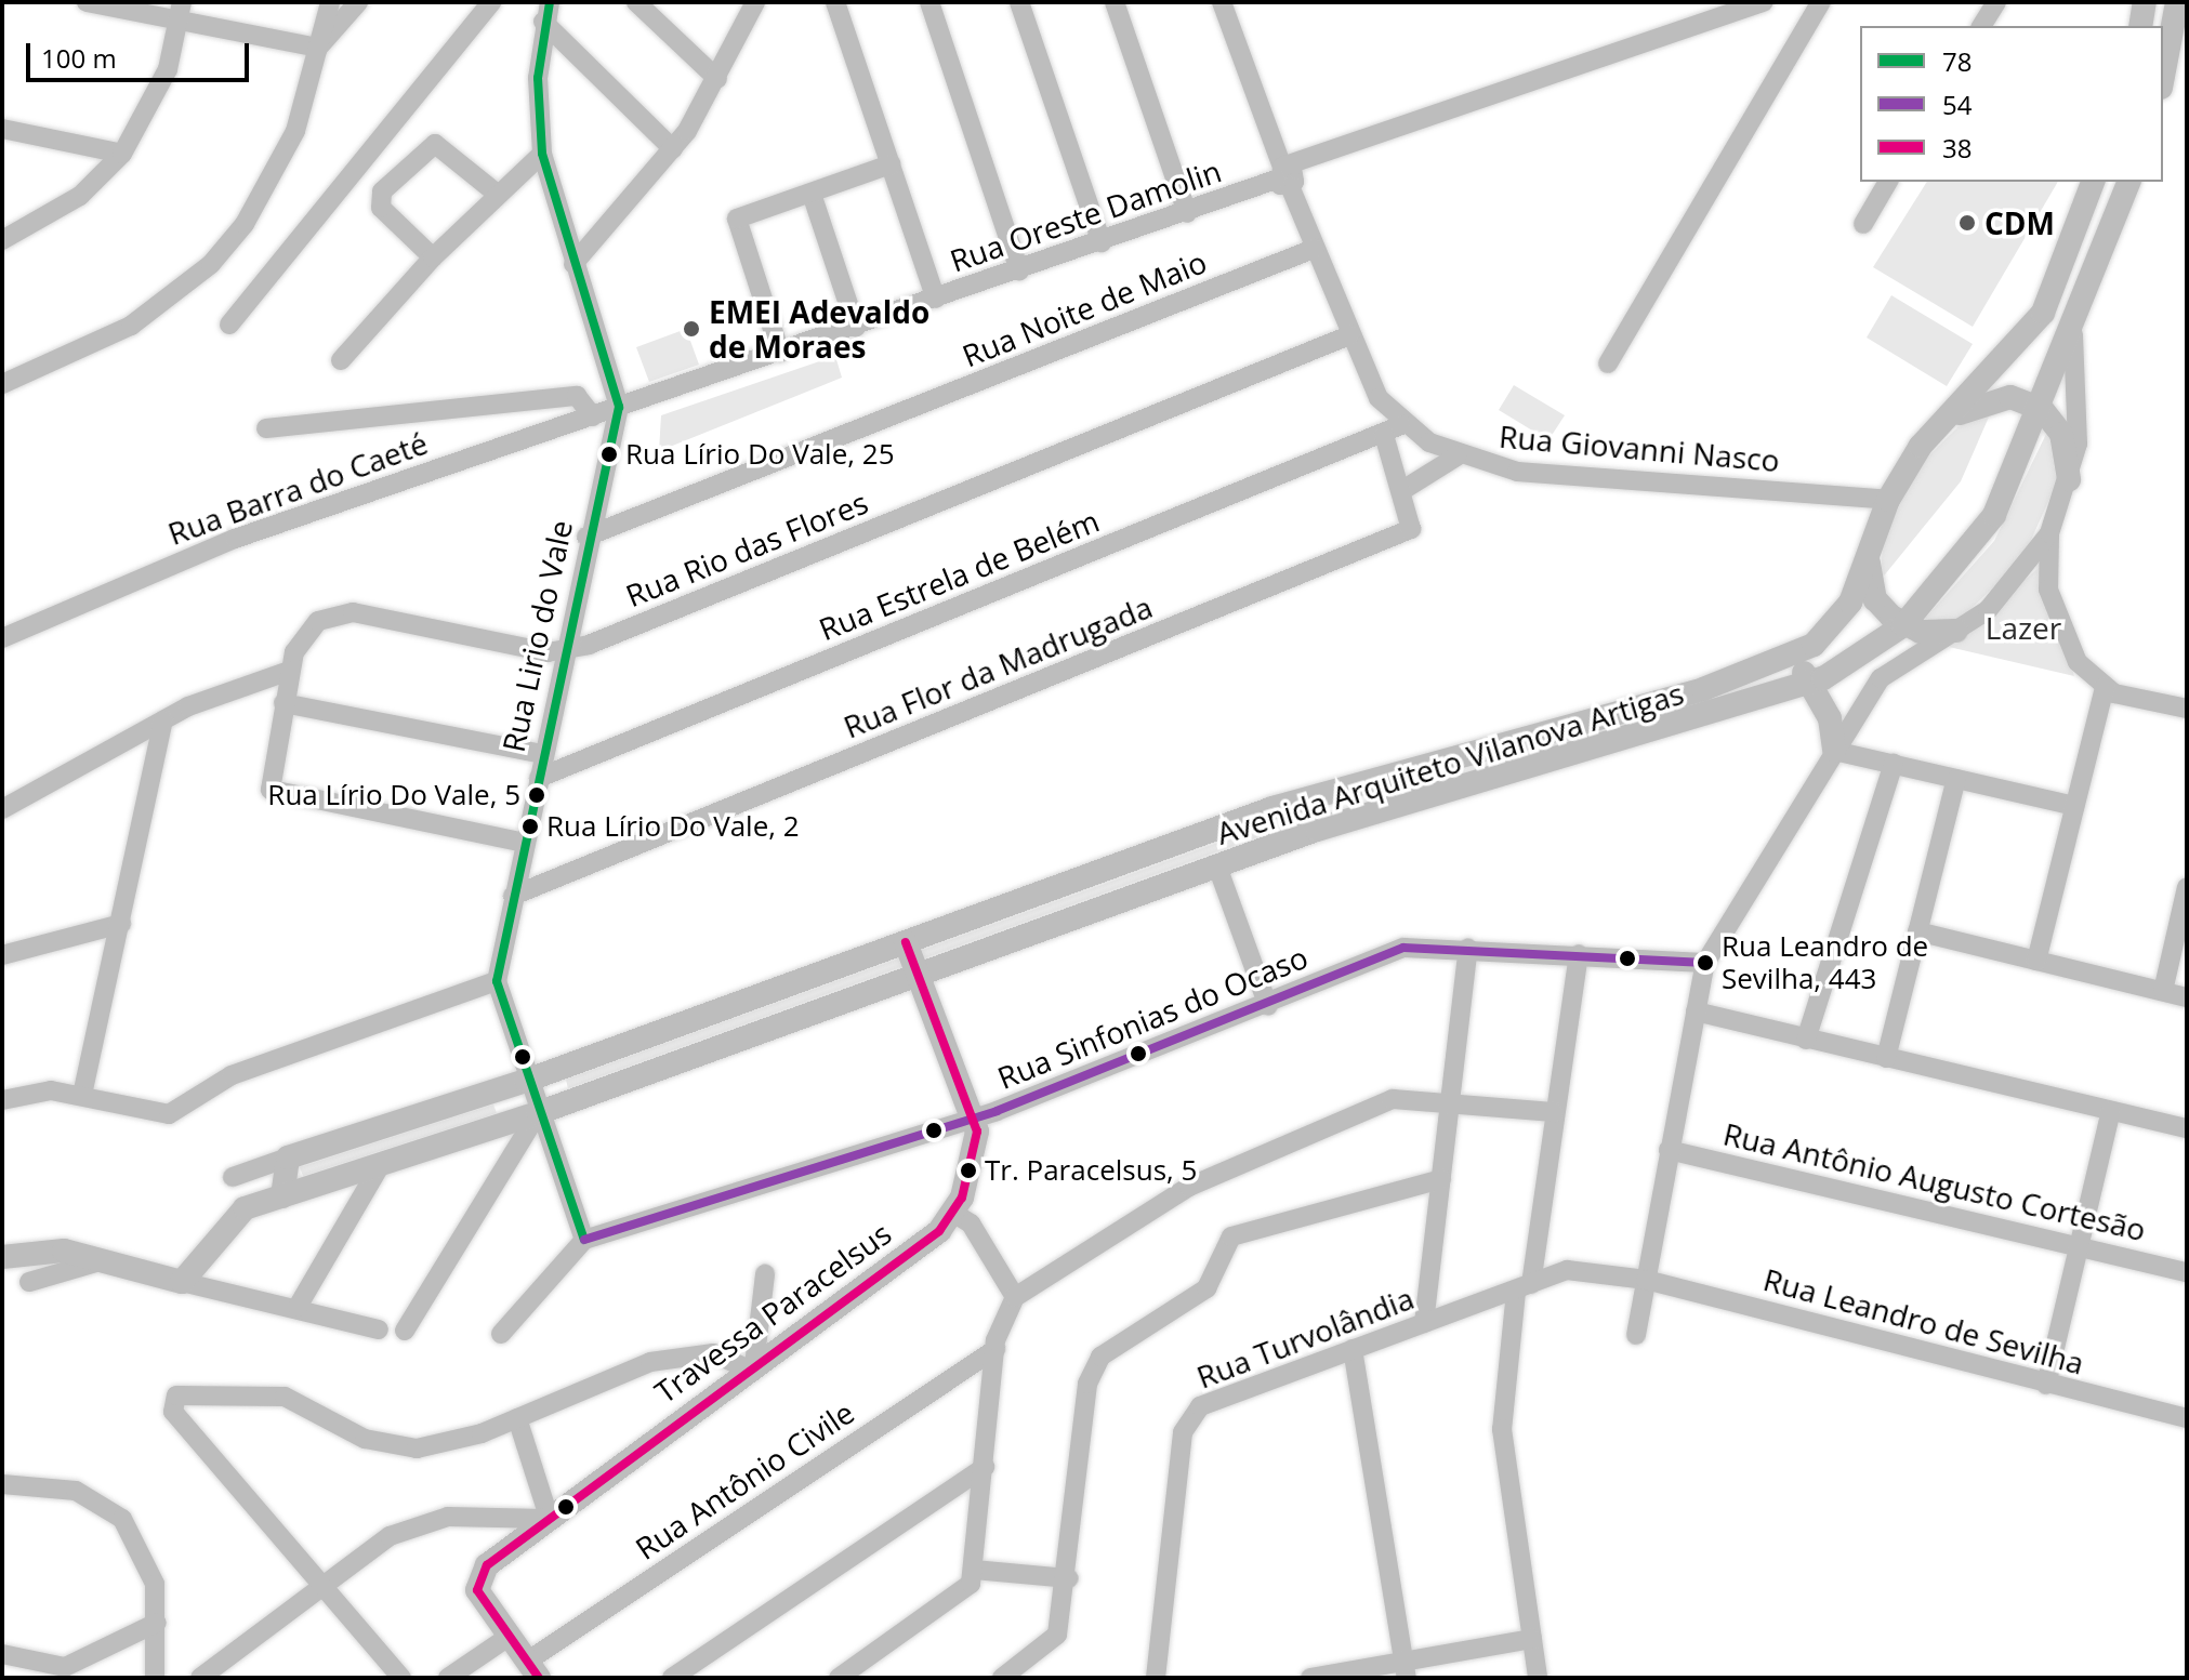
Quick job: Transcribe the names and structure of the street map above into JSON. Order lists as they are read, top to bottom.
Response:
{
  "streets": {
    "main road": ["Avenida Arquiteto Vilanova Artigas", "Travessa Paracelsus"],
    "street": [
      "Rua Oreste Damolin",
      "Rua Noite de Maio",
      "Rua Giovanni Nasco",
      "Rua Barra do Caeté",
      "Rua Rio das Flores",
      "Rua Estrela de Belém",
      "Rua Lirio do Vale",
      "Rua Flor da Madrugada",
      "Rua Sinfonias do Ocaso",
      "Rua Antônio Augusto Cortesão",
      "Rua Leandro de Sevilha",
      "Rua Turvolândia",
      "Rua Antônio Civile"
    ]
  },
  "crossings": [
    ["Rua Oreste Damolin", "Rua Giovanni Nasco"],
    ["Rua Oreste Damolin", "Rua Barra do Caeté"],
    ["Rua Oreste Damolin", "Rua Lirio do Vale"],
    ["Rua Noite de Maio", "Rua Giovanni Nasco"],
    ["Rua Noite de Maio", "Rua Lirio do Vale"],
    ["Rua Giovanni Nasco", "Rua Rio das Flores"],
    ["Rua Giovanni Nasco", "Rua Estrela de Belém"],
    ["Rua Giovanni Nasco", "Rua Flor da Madrugada"],
    ["Rua Giovanni Nasco", "Avenida Arquiteto Vilanova Artigas"],
    ["Rua Barra do Caeté", "Rua Lirio do Vale"],
    ["Rua Rio das Flores", "Rua Lirio do Vale"],
    ["Rua Estrela de Belém", "Rua Lirio do Vale"],
    ["Rua Estrela de Belém", "Rua Flor da Madrugada"],
    ["Rua Lirio do Vale", "Rua Flor da Madrugada"],
    ["Rua Leandro de Sevilha", "Rua Turvolândia"]
  ],
  "parks": ["Lazer"],
  "places": [
    "CDM",
    "EMEI Adevaldo de Moraes",
    "Rua Lírio Do Vale, 25",
    "Rua Lírio Do Vale, 5",
    "Rua Lírio Do Vale, 2",
    "Rua Leandro de Sevilha, 443",
    "Tr. Paracelsus, 5"
  ],
  "lines": ["transit line 78", "transit line 38", "transit line 54"],
  "legend": ["78", "54", "38"],
  "scale_bar": "100 m"
}
